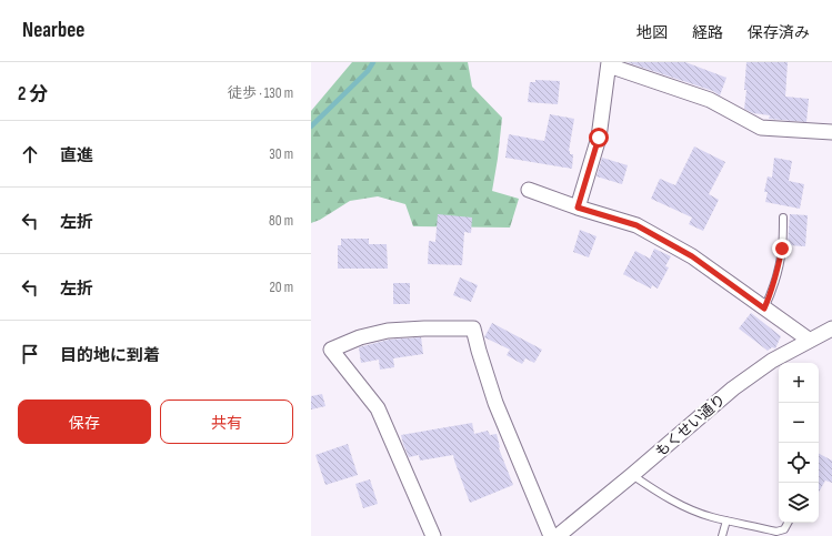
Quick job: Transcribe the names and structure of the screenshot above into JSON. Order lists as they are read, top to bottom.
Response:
{
  "streets": {
    "street": ["もくせい通り"]
  },
  "page": {
    "header": "Nearbee",
    "nav": ["地図", "経路", "保存済み"],
    "heading": ["2 分", "徒歩 · 130 m"],
    "list": [
      ["直進", "30 m"],
      ["左折", "80 m"],
      ["左折", "20 m"],
      "目的地に到着"
    ],
    "map_buttons": ["+", "−"],
    "buttons": ["保存", "共有"]
  }
}
